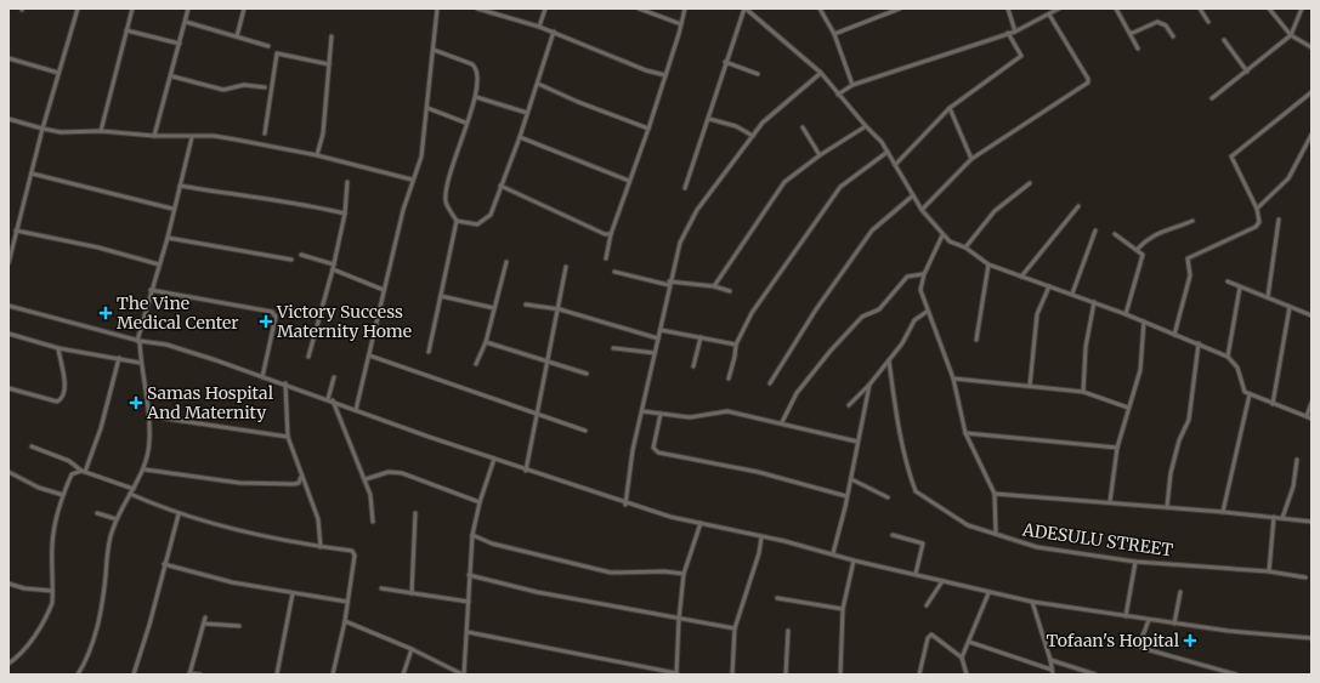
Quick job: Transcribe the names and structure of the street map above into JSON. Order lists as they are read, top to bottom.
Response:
{
  "streets": {
    "street": ["ADESULU STREET"]
  },
  "places": {
    "health": [
      "The Vine Medical Center",
      "Victory Success Maternity Home",
      "Samas Hospital And Maternity",
      "Tofaan's Hopital"
    ]
  }
}
